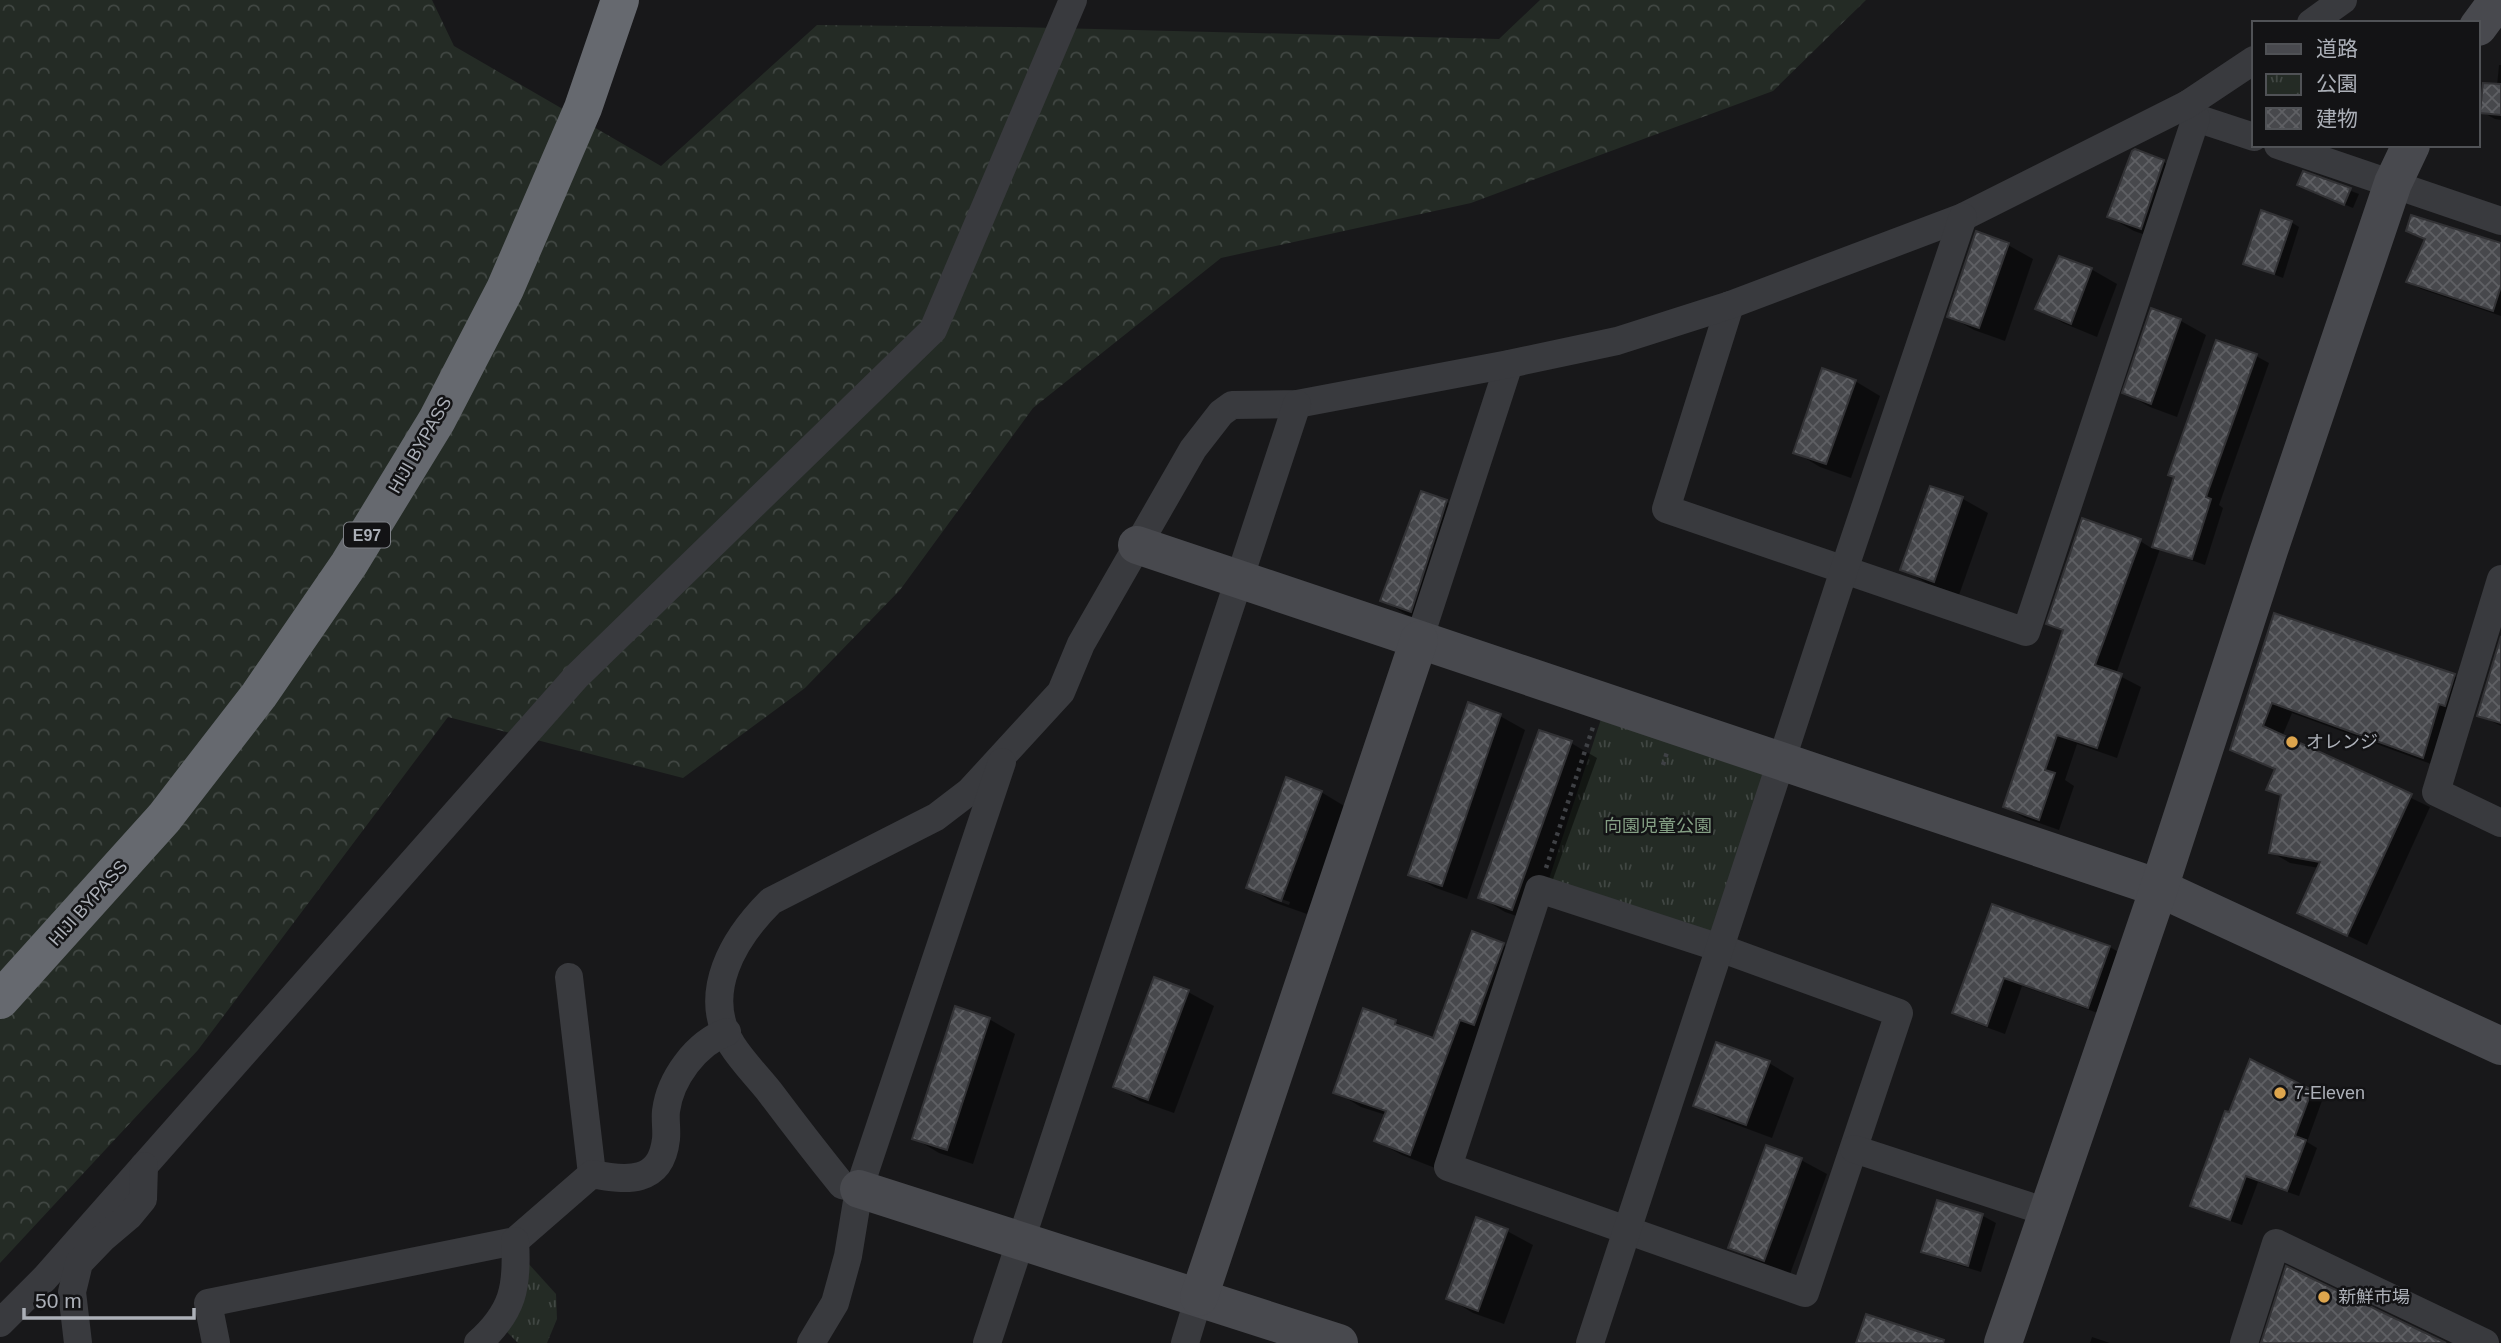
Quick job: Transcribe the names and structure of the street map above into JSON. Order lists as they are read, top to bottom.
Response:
{
  "streets": {
    "highway": ["HIJI BYPASS", "E97"]
  },
  "parks": ["向園児童公園"],
  "places": ["オレンジ", "7-Eleven", "新鮮市場"],
  "legend": ["道路", "公園", "建物"],
  "scale_bar": "50 m"
}
